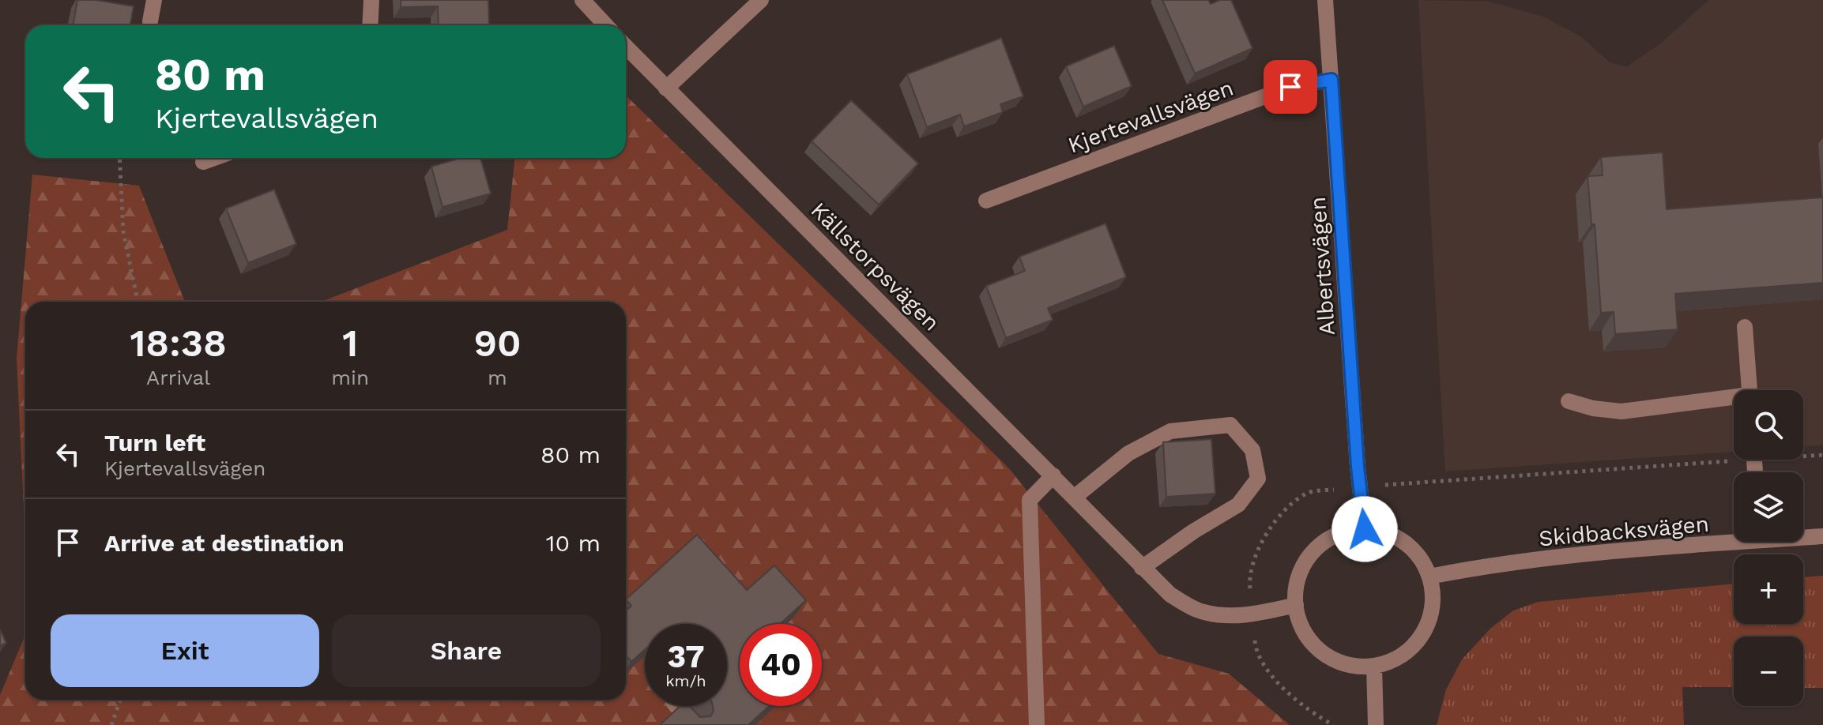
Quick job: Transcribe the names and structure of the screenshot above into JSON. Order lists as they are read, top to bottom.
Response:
{
  "streets": {
    "street": [
      "Kjertevallsvägen",
      "Källstorpsvägen",
      "Albertsvägen",
      "Skidbacksvägen"
    ]
  },
  "crossings": [
    ["Kjertevallsvägen", "Albertsvägen"],
    ["Källstorpsvägen", "Albertsvägen"],
    ["Källstorpsvägen", "Skidbacksvägen"],
    ["Albertsvägen", "Skidbacksvägen"]
  ],
  "page": {
    "turn": ["80 m", "Kjertevallsvägen"],
    "eta": [
      "18:38",
      "Arrival",
      "1",
      "min",
      "90",
      "m"
    ],
    "map_buttons": ["+", "−"],
    "list": [
      {
        "name": "Turn left",
        "note": "Kjertevallsvägen",
        "value": "80 m"
      },
      {
        "name": "Arrive at destination",
        "value": "10 m"
      }
    ],
    "buttons": ["Exit", "Share"],
    "speed": "37 km/h",
    "limit": "40"
  }
}
